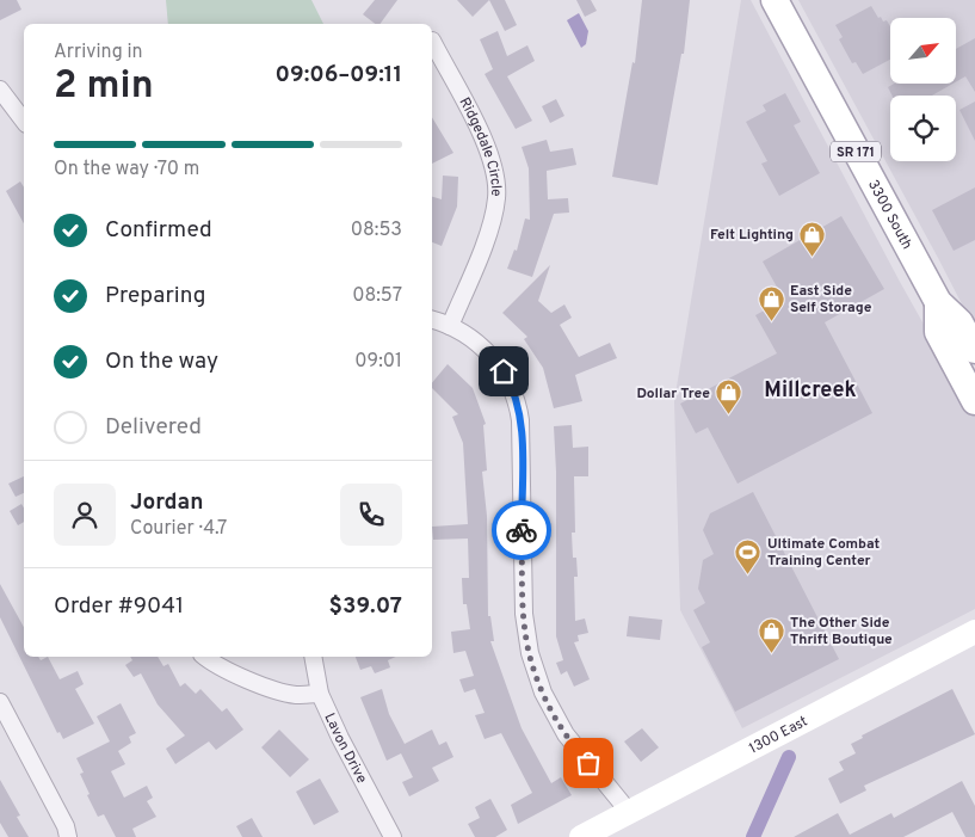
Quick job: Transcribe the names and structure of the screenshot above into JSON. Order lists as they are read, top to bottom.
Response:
{
  "streets": {
    "main road": ["SR 171", "3300 South", "1300 East"],
    "street": ["Ridgedale Circle", "Lavon Drive"]
  },
  "districts": ["Millcreek"],
  "places": {
    "shop": [
      "Felt Lighting",
      "East Side Self Storage",
      "Dollar Tree",
      "The Other Side Thrift Boutique"
    ],
    "sports": ["Ultimate Combat Training Center"]
  },
  "north": "top right",
  "page": {
    "heading": ["2 min", "Arriving in", "09:06–09:11"],
    "panel": [
      "Jordan",
      "Courier · 4.7",
      "Order #9041",
      "$39.07"
    ],
    "bar": "On the way · 70 m",
    "list": [
      ["Confirmed", "08:53"],
      ["Preparing", "08:57"],
      ["On the way", "09:01"],
      "Delivered"
    ]
  }
}
